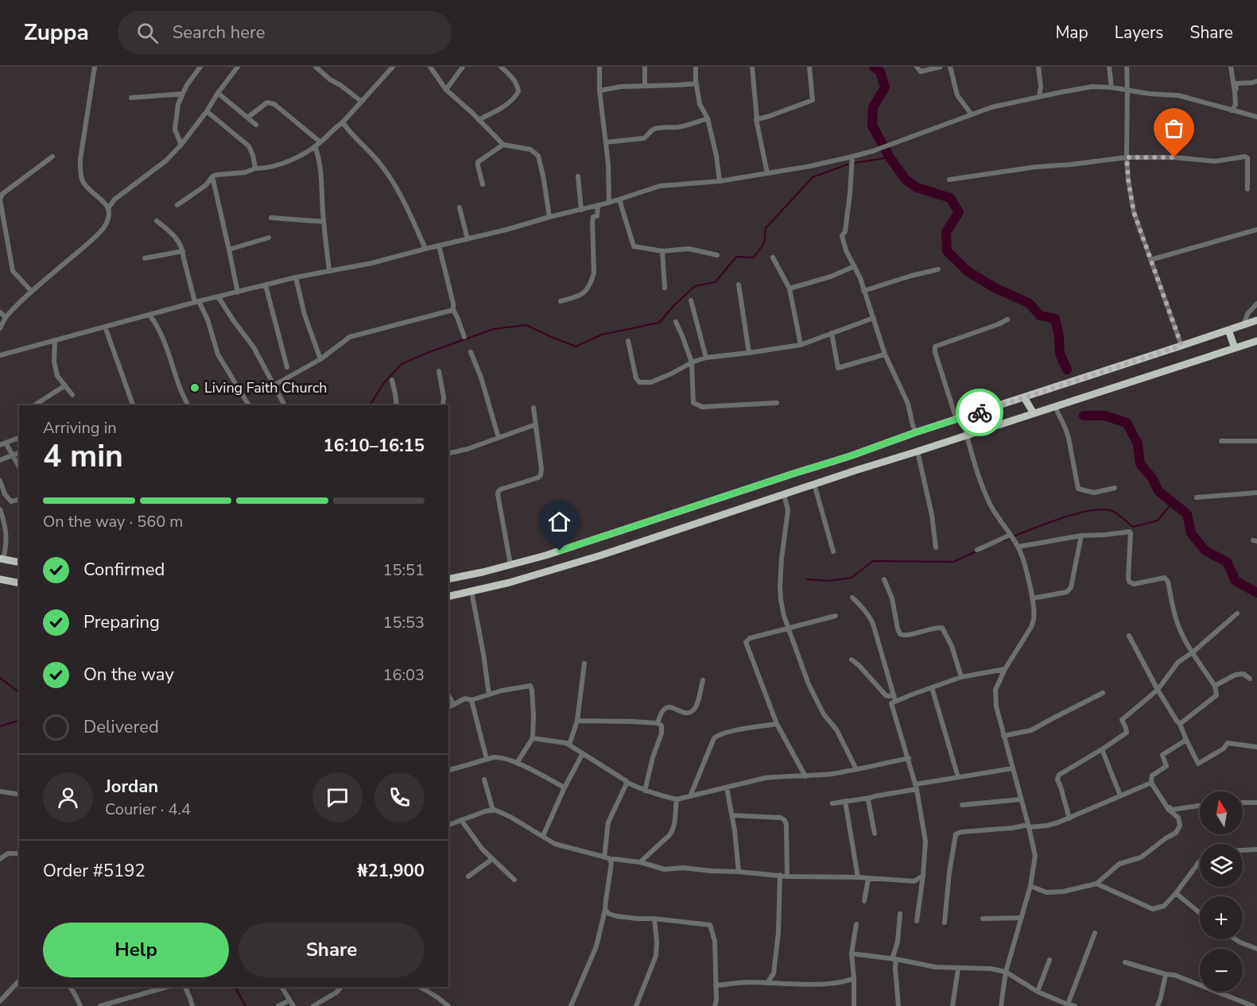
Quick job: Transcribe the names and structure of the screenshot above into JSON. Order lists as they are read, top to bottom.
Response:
{
  "places": ["Living Faith Church"],
  "north": "top",
  "page": {
    "header": "Zuppa",
    "search": "Search here",
    "nav": ["Map", "Layers", "Share"],
    "heading": ["4 min", "Arriving in", "16:10–16:15"],
    "panel": [
      "Jordan",
      "Courier · 4.4",
      "Order #5192",
      "₦21,900"
    ],
    "bar": "On the way · 560 m",
    "list": [
      ["Confirmed", "15:51"],
      ["Preparing", "15:53"],
      ["On the way", "16:03"],
      "Delivered"
    ],
    "map_buttons": ["+", "−"],
    "buttons": ["Help", "Share"]
  }
}
